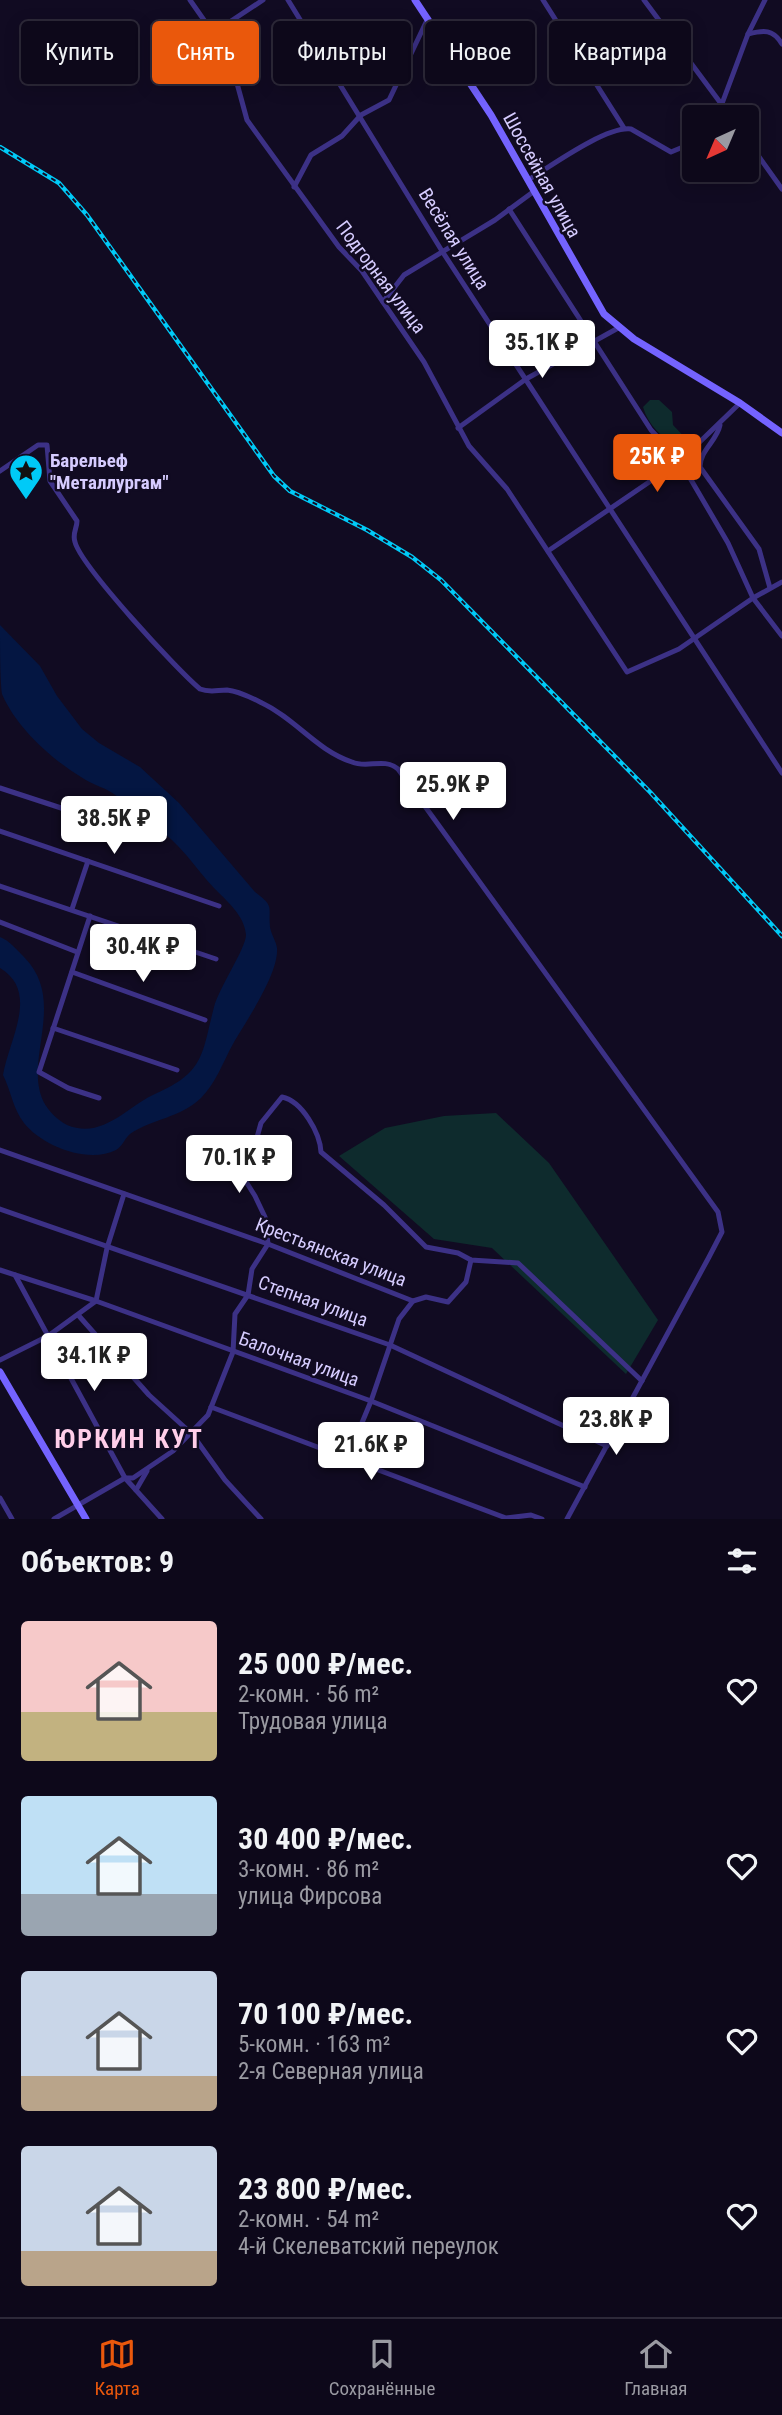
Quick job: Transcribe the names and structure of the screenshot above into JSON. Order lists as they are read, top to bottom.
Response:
{
  "streets": {
    "main road": ["Шоссейная улица"],
    "street": [
      "Весёлая улица",
      "Подгорная улица",
      "Крестьянская улица",
      "Степная улица",
      "Балочная улица"
    ]
  },
  "crossings": [
    ["Весёлая улица", "Подгорная улица"]
  ],
  "districts": ["ЮРКИН КУТ"],
  "places": {
    "place": ["Барельеф \"Металлургам\""]
  },
  "north": "bottom left",
  "page": {
    "chip": [
      "Купить",
      "Снять",
      "Фильтры",
      "Новое",
      "Квартира"
    ],
    "price": [
      "35.1K ₽",
      "25K ₽",
      "25.9K ₽",
      "38.5K ₽",
      "30.4K ₽",
      "70.1K ₽",
      "34.1K ₽",
      "23.8K ₽",
      "21.6K ₽"
    ],
    "heading": "Объектов: 9",
    "list": [
      {
        "name": "25 000 ₽/мес.",
        "note": "2-комн. · 56 m² · Трудовая улица"
      },
      {
        "name": "30 400 ₽/мес.",
        "note": "3-комн. · 86 m² · улица Фирсова"
      },
      {
        "name": "70 100 ₽/мес.",
        "note": "5-комн. · 163 m² · 2-я Северная улица"
      },
      {
        "name": "23 800 ₽/мес.",
        "note": "2-комн. · 54 m² · 4-й Скелеватский переулок"
      }
    ],
    "tabs": ["Карта", "Сохранённые", "Главная"]
  }
}
